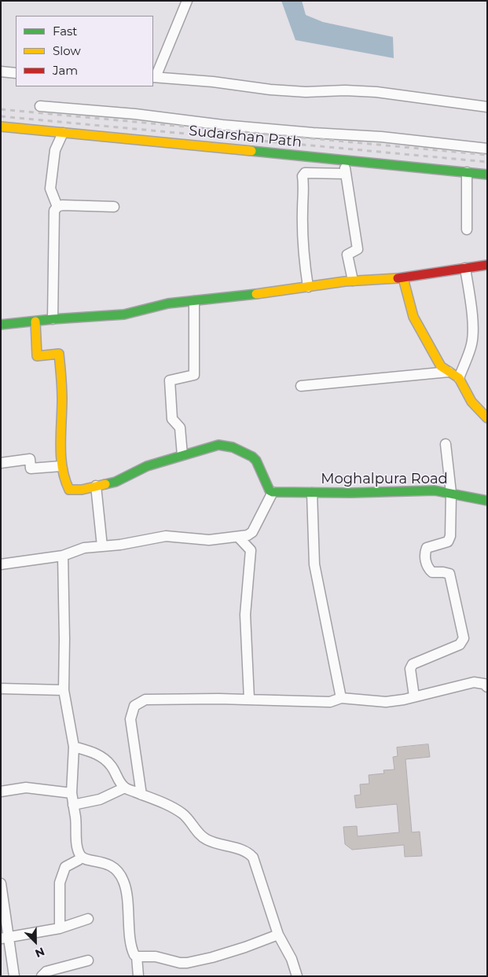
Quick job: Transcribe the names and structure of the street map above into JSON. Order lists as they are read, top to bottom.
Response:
{
  "streets": {
    "street": ["Sudarshan Path", "Moghalpura Road"]
  },
  "legend": ["Fast", "Slow", "Jam"],
  "north": "bottom right"
}
